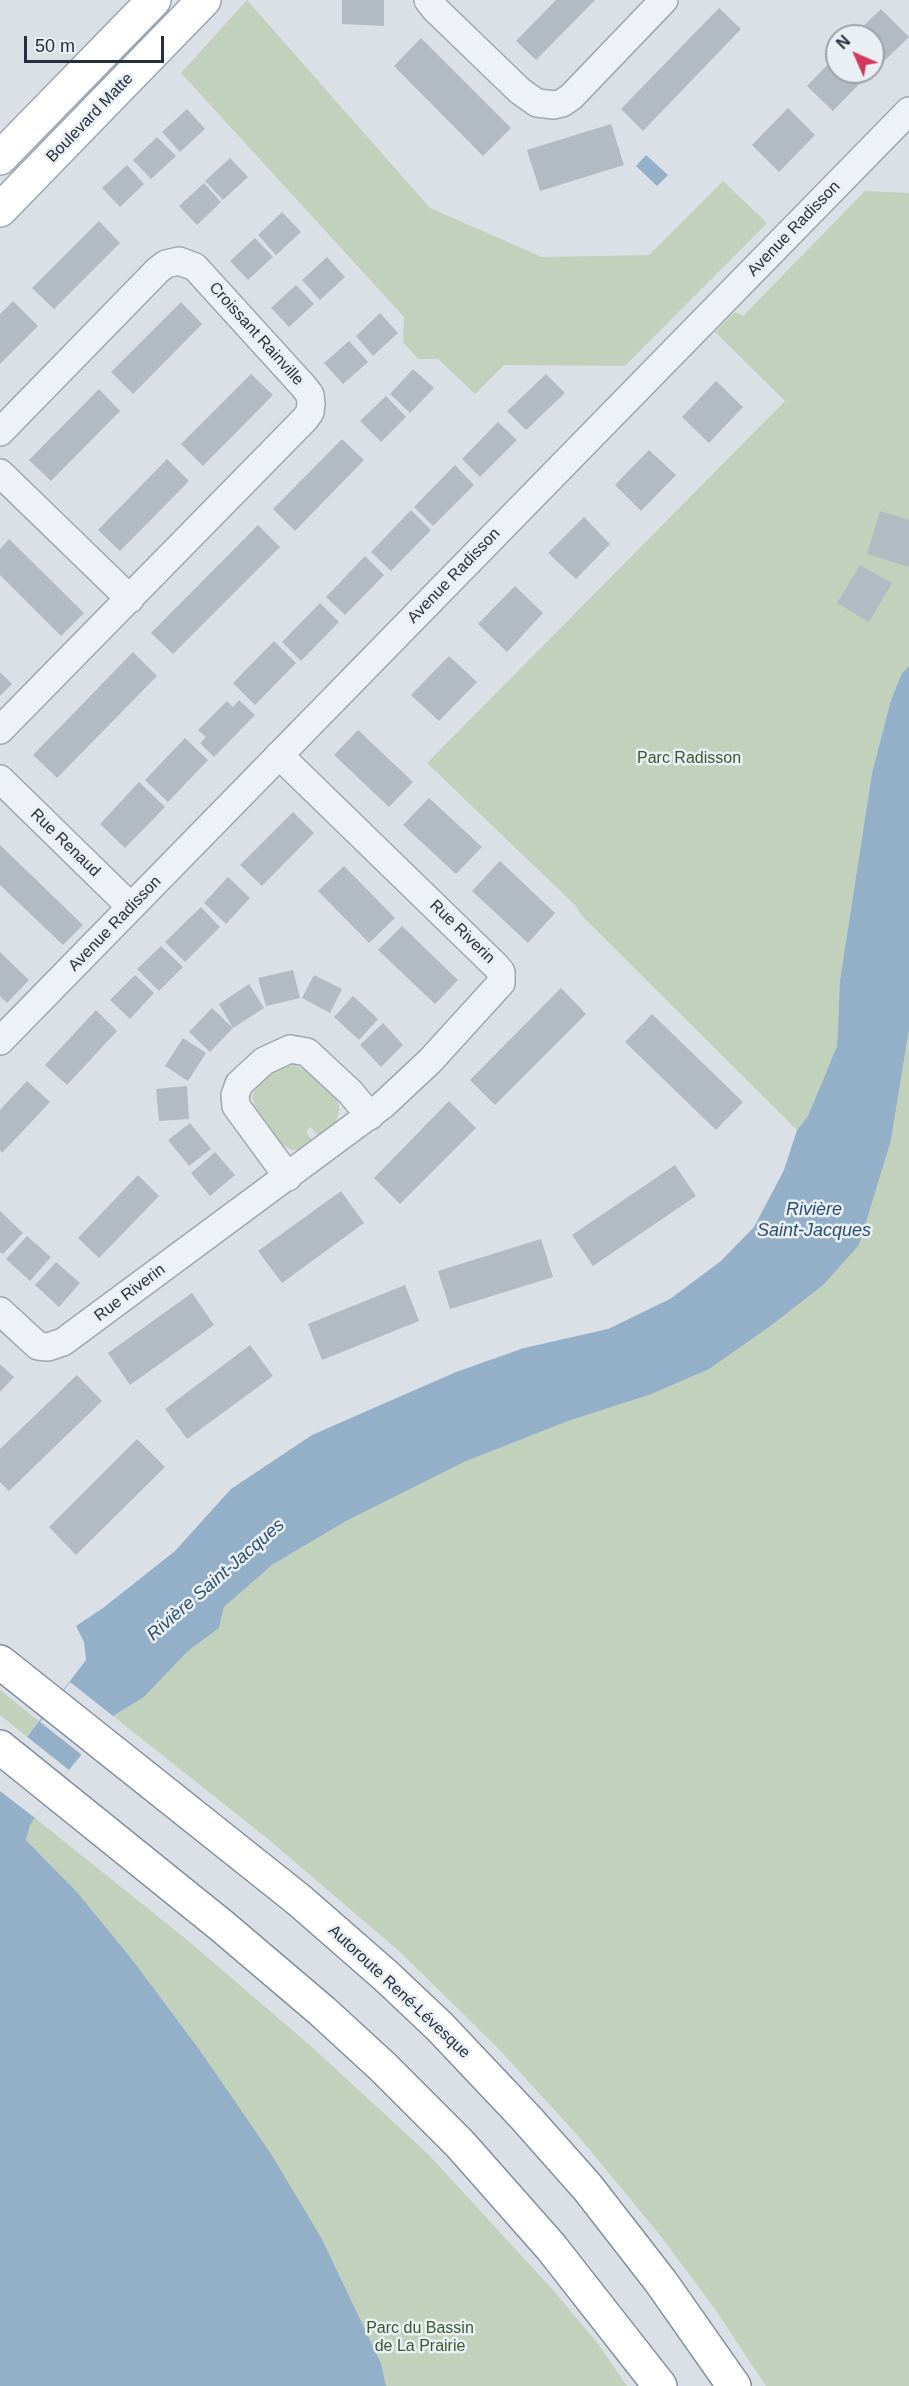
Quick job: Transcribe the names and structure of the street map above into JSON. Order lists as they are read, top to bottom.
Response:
{
  "streets": {
    "main road": ["Boulevard Matte", "Autoroute René-Lévesque"],
    "street": [
      "Avenue Radisson",
      "Croissant Rainville",
      "Rue Renaud",
      "Rue Riverin"
    ]
  },
  "crossings": [
    ["Avenue Radisson", "Rue Renaud"],
    ["Avenue Radisson", "Rue Riverin"]
  ],
  "water": ["Rivière Saint-Jacques"],
  "parks": ["Parc Radisson", "Parc du Bassin de La Prairie"],
  "scale_bar": "50 m",
  "north": "top left"
}
